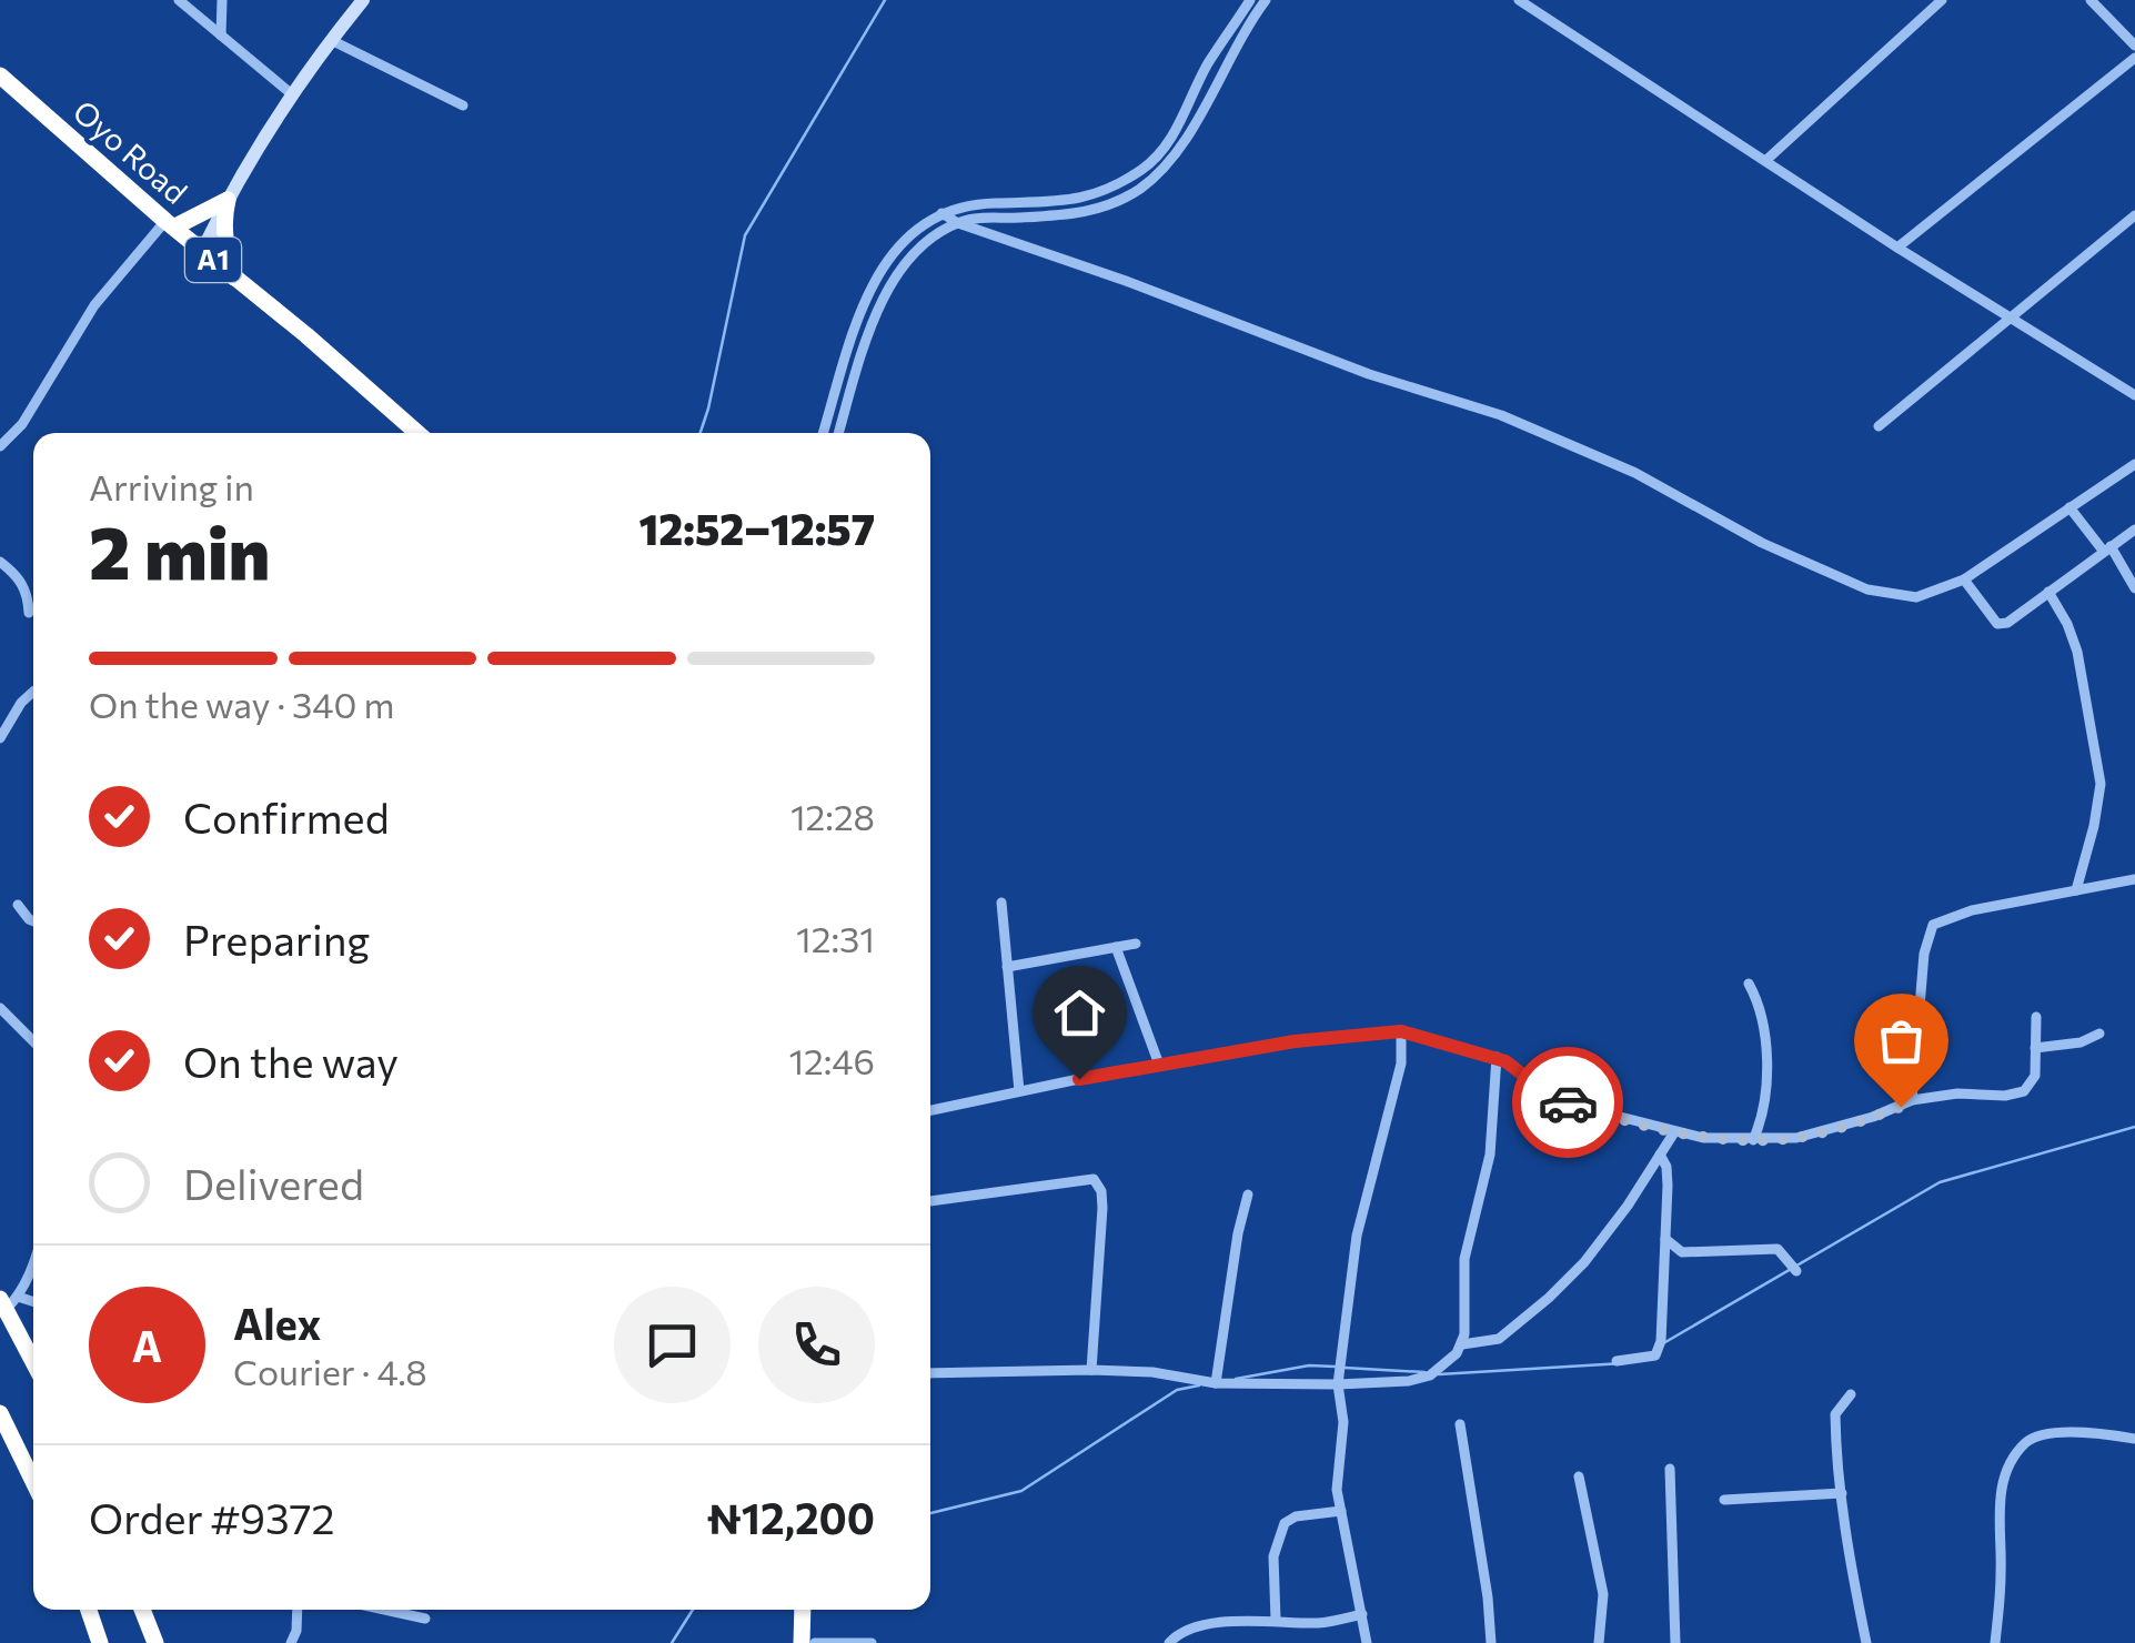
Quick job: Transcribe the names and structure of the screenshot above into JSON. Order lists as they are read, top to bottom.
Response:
{
  "streets": {
    "highway": ["Oyo Road", "A1"]
  },
  "page": {
    "heading": ["2 min", "Arriving in", "12:52–12:57"],
    "panel": [
      "Alex",
      "Courier · 4.8",
      "Order #9372",
      "₦12,200"
    ],
    "bar": "On the way · 340 m",
    "list": [
      ["Confirmed", "12:28"],
      ["Preparing", "12:31"],
      ["On the way", "12:46"],
      "Delivered"
    ],
    "round": "A"
  }
}
